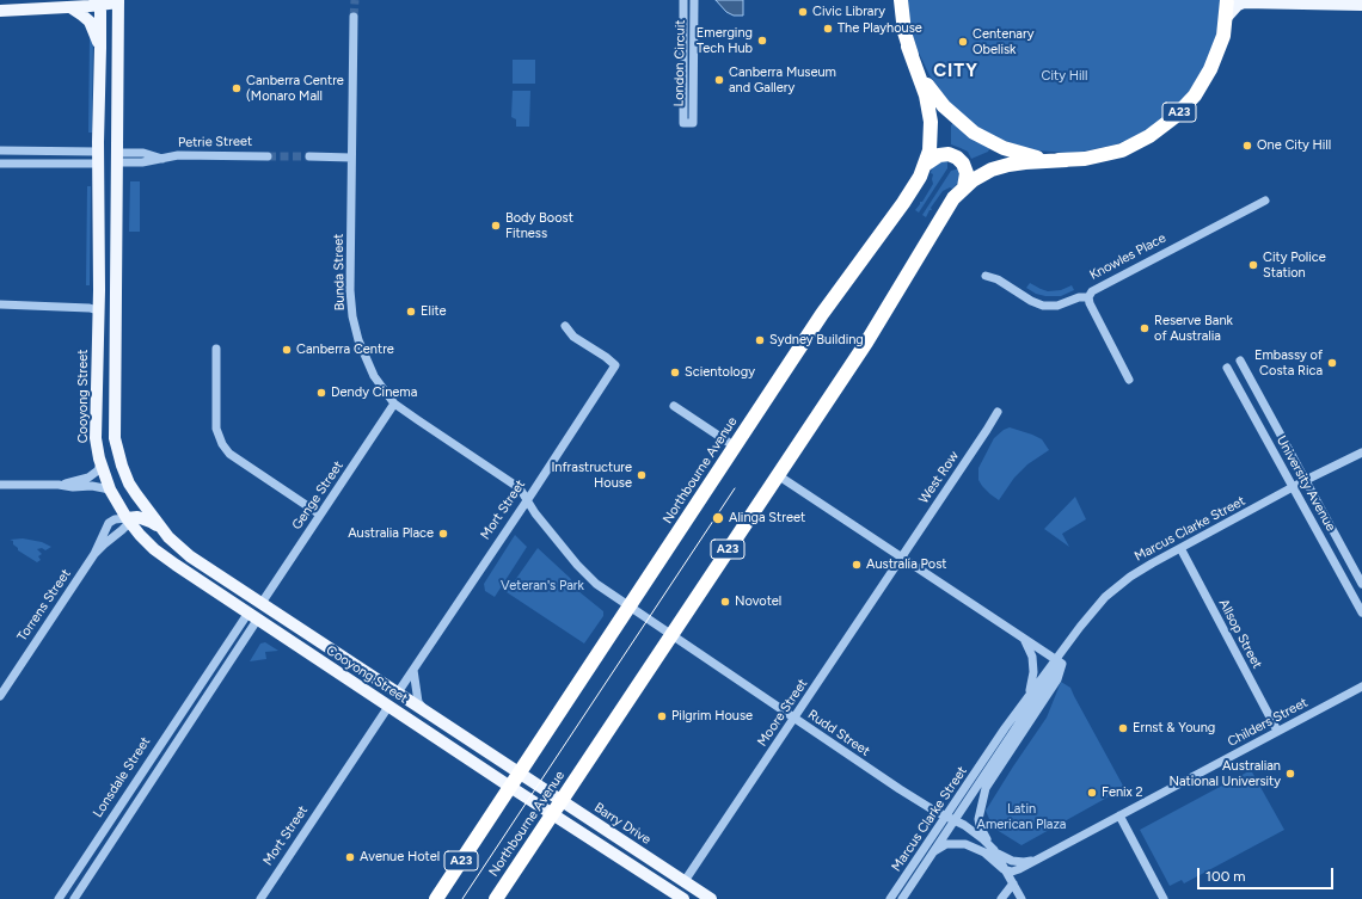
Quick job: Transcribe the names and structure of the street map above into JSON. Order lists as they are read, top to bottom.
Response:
{
  "streets": {
    "highway": ["A23", "Northbourne Avenue"],
    "main road": [
      "Petrie Street",
      "Cooyong Street",
      "Mort Street",
      "Lonsdale Street",
      "Barry Drive"
    ],
    "street": [
      "London Circuit",
      "Knowles Place",
      "Bunda Street",
      "West Row",
      "University Avenue",
      "Genge Street",
      "Marcus Clarke Street",
      "Torrens Street",
      "Allsop Street",
      "Moore Street",
      "Childers Street",
      "Rudd Street"
    ]
  },
  "crossings": [
    ["A23", "Northbourne Avenue"],
    ["Petrie Street", "Cooyong Street"],
    ["Bunda Street", "Northbourne Avenue"],
    ["Bunda Street", "Genge Street"],
    ["Bunda Street", "Mort Street"],
    ["Bunda Street", "Rudd Street"],
    ["Cooyong Street", "Northbourne Avenue"],
    ["Cooyong Street", "Genge Street"],
    ["Cooyong Street", "Mort Street"],
    ["Cooyong Street", "Torrens Street"],
    ["Cooyong Street", "Lonsdale Street"],
    ["Cooyong Street", "Barry Drive"],
    ["Northbourne Avenue", "Rudd Street"],
    ["Northbourne Avenue", "Barry Drive"],
    ["West Row", "Moore Street"],
    ["University Avenue", "Marcus Clarke Street"],
    ["Genge Street", "Lonsdale Street"],
    ["Marcus Clarke Street", "Allsop Street"],
    ["Marcus Clarke Street", "Rudd Street"],
    ["Allsop Street", "Childers Street"],
    ["Moore Street", "Rudd Street"],
    ["Moore Street", "Barry Drive"]
  ],
  "districts": ["CITY"],
  "parks": ["City Hill", "Veteran's Park", "Latin American Plaza"],
  "places": [
    "Civic Library",
    "The Playhouse",
    "Emerging Tech Hub",
    "Centenary Obelisk",
    "Canberra Museum and Gallery",
    "Canberra Centre (Monaro Mall",
    "One City Hill",
    "Body Boost Fitness",
    "City Police Station",
    "Elite",
    "Reserve Bank of Australia",
    "Sydney Building",
    "Canberra Centre",
    "Embassy of Costa Rica",
    "Scientology",
    "Dendy Cinema",
    "Infrastructure House",
    "Alinga Street",
    "Australia Place",
    "Australia Post",
    "Novotel",
    "Pilgrim House",
    "Ernst & Young",
    "Australian National University",
    "Fenix 2",
    "Avenue Hotel"
  ],
  "scale_bar": "100 m"
}
